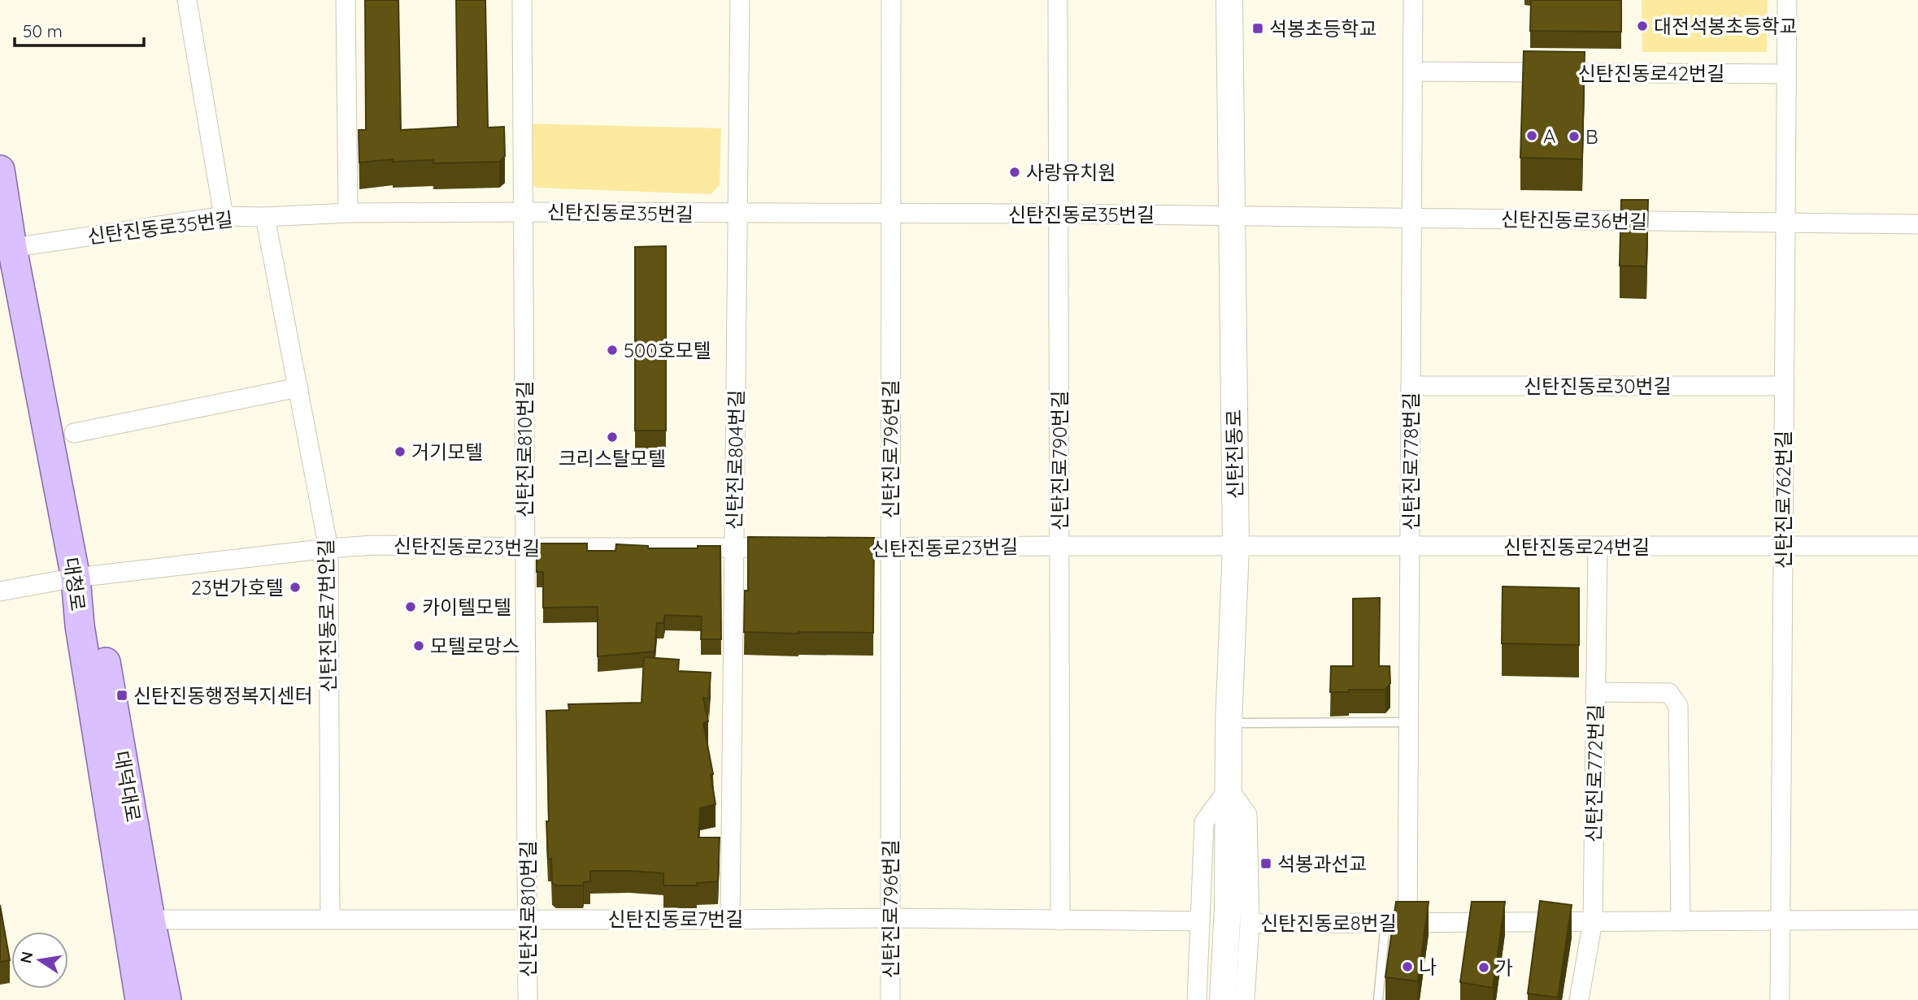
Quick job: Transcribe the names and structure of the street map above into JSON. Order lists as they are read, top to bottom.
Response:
{
  "streets": {
    "main road": ["신탄진동로", "대청로", "대덕대로"],
    "street": [
      "신탄진동로42번길",
      "신탄진동로35번길",
      "신탄진동로36번길",
      "신탄진동로30번길",
      "신탄진로810번길",
      "신탄진로796번길",
      "신탄진로804번길",
      "신탄진로790번길",
      "신탄진로778번길",
      "신탄진로762번길",
      "신탄진동로23번길",
      "신탄진동로24번길",
      "신탄진동로7번안길",
      "신탄진로772번길",
      "신탄진동로7번길",
      "신탄진동로8번길"
    ]
  },
  "crossings": [
    ["신탄진동로42번길", "신탄진로778번길"],
    ["신탄진동로42번길", "신탄진로762번길"],
    ["신탄진동로35번길", "신탄진동로36번길"],
    ["신탄진동로35번길", "신탄진로810번길"],
    ["신탄진동로35번길", "신탄진로796번길"],
    ["신탄진동로35번길", "신탄진동로"],
    ["신탄진동로35번길", "신탄진로804번길"],
    ["신탄진동로35번길", "신탄진로790번길"],
    ["신탄진동로35번길", "대청로"],
    ["신탄진동로35번길", "신탄진동로7번안길"],
    ["신탄진동로36번길", "신탄진동로"],
    ["신탄진동로36번길", "신탄진로778번길"],
    ["신탄진동로36번길", "신탄진로762번길"],
    ["신탄진동로30번길", "신탄진로778번길"],
    ["신탄진동로30번길", "신탄진로762번길"],
    ["신탄진로810번길", "신탄진동로23번길"],
    ["신탄진로810번길", "신탄진동로7번길"],
    ["신탄진로796번길", "신탄진동로23번길"],
    ["신탄진로796번길", "신탄진동로7번길"],
    ["신탄진동로", "신탄진동로23번길"],
    ["신탄진동로", "신탄진동로24번길"],
    ["신탄진로804번길", "신탄진동로23번길"],
    ["신탄진로804번길", "신탄진동로7번길"],
    ["신탄진로790번길", "신탄진동로23번길"],
    ["신탄진로790번길", "신탄진동로7번길"],
    ["신탄진로778번길", "신탄진동로24번길"],
    ["신탄진로778번길", "신탄진동로8번길"],
    ["신탄진로762번길", "신탄진동로24번길"],
    ["신탄진로762번길", "신탄진동로8번길"],
    ["신탄진동로23번길", "신탄진동로24번길"],
    ["신탄진동로23번길", "대청로"],
    ["신탄진동로23번길", "신탄진동로7번안길"],
    ["신탄진동로23번길", "대덕대로"],
    ["신탄진동로24번길", "신탄진로772번길"],
    ["대청로", "대덕대로"],
    ["신탄진동로7번안길", "신탄진동로7번길"],
    ["신탄진로772번길", "신탄진동로8번길"],
    ["대덕대로", "신탄진동로7번길"]
  ],
  "places": {
    "other": [
      "대전석봉초등학교",
      "A",
      "B",
      "사랑유치원",
      "500호모텔",
      "크리스탈모텔",
      "거기모텔",
      "23번가호텔",
      "카이텔모텔",
      "모텔로망스",
      "나",
      "가"
    ],
    "transit": ["석봉초등학교", "신탄진동행정복지센터", "석봉과선교"]
  },
  "scale_bar": "50 m",
  "north": "left"
}
